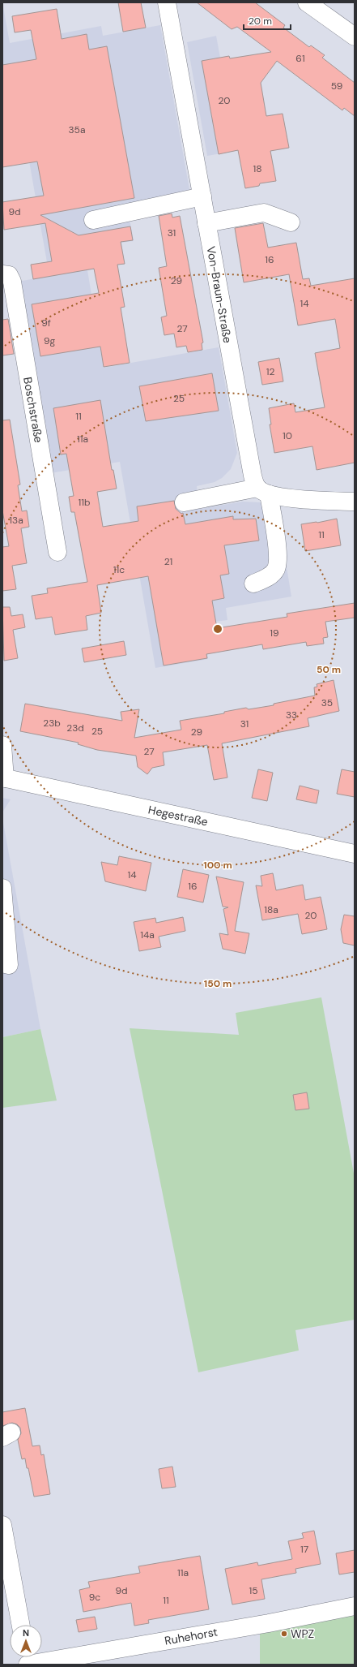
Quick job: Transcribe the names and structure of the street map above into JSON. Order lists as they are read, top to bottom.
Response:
{
  "streets": {
    "street": [
      "Von-Braun-Straße",
      "Boschstraße",
      "Hegestraße",
      "Ruhehorst"
    ]
  },
  "places": ["WPZ"],
  "house_numbers": [
    "61",
    "59",
    "20",
    "35a",
    "18",
    "9d",
    "31",
    "16",
    "29",
    "14",
    "9f",
    "27",
    "9g",
    "12",
    "25",
    "11",
    "10",
    "11a",
    "11b",
    "13a",
    "11",
    "21",
    "11c",
    "19",
    "35",
    "33",
    "23b",
    "31",
    "23d",
    "25",
    "29",
    "27",
    "14",
    "16",
    "18a",
    "20",
    "14a",
    "17",
    "11a",
    "9d",
    "15",
    "9c",
    "11"
  ],
  "scale_bar": "20 m",
  "north": "top",
  "rings": ["50 m", "100 m", "150 m"]
}
